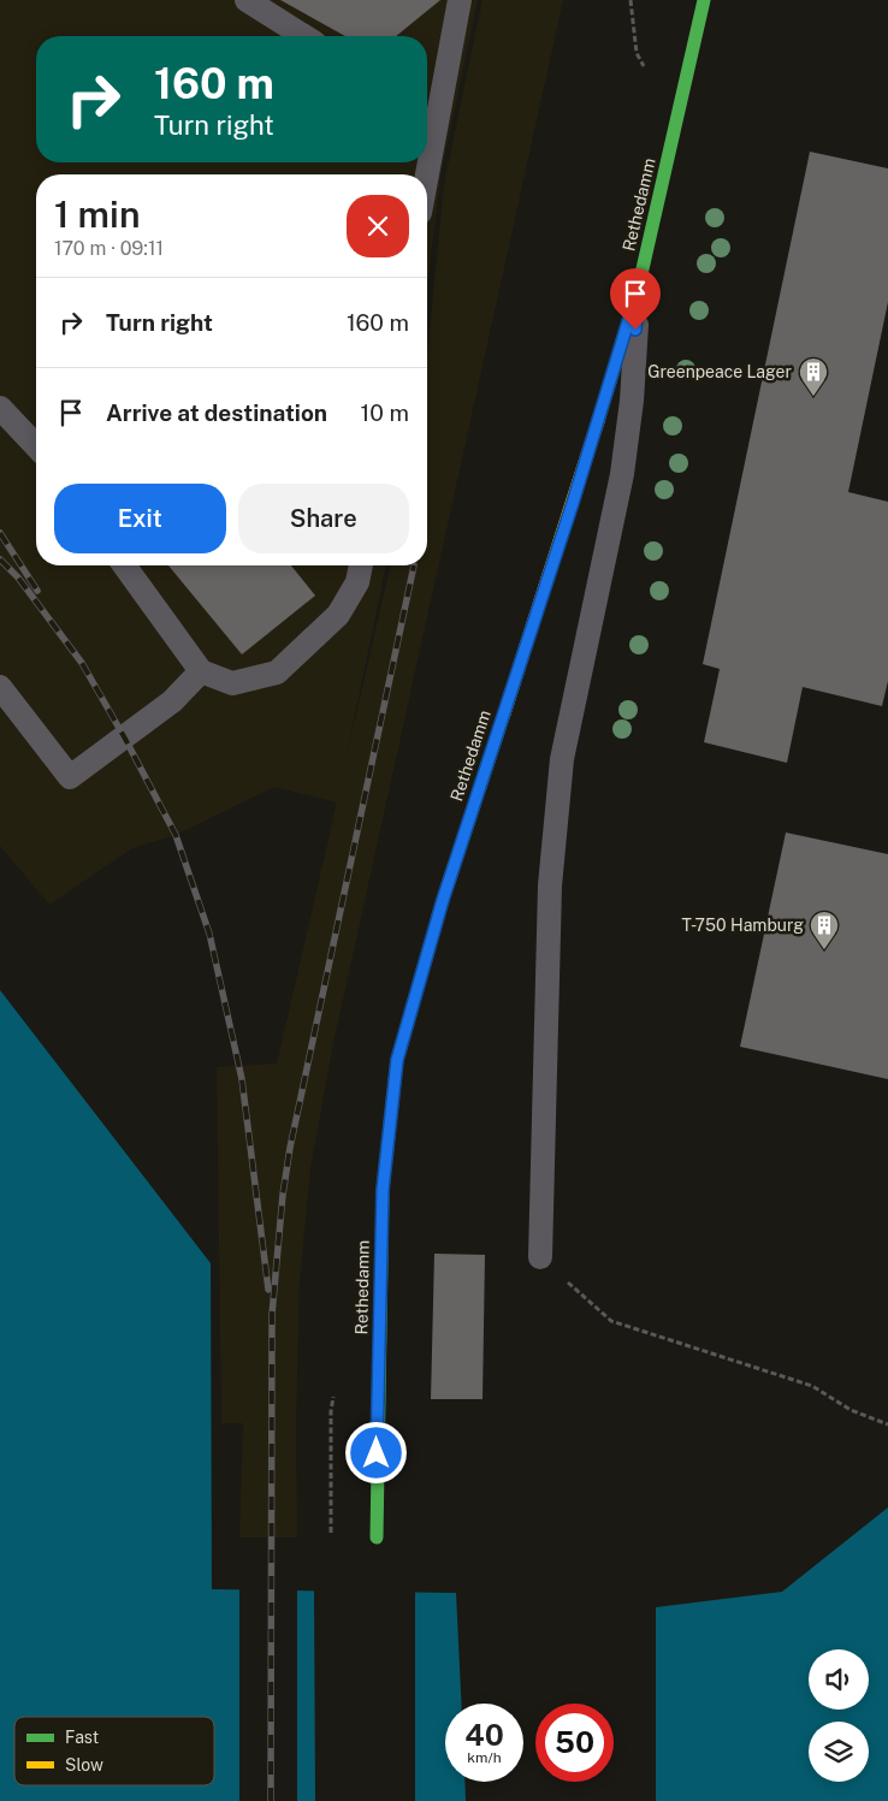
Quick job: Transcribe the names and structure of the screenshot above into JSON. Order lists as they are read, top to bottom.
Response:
{
  "streets": {
    "main road": ["Rethedamm"]
  },
  "places": {
    "building": ["Greenpeace Lager", "T-750 Hamburg"]
  },
  "legend": ["Fast", "Slow"],
  "page": {
    "turn": ["160 m", "Turn right"],
    "heading": ["1 min", "170 m · 09:11"],
    "list": [
      {
        "name": "Turn right",
        "value": "160 m"
      },
      {
        "name": "Arrive at destination",
        "value": "10 m"
      }
    ],
    "buttons": ["Exit", "Share"],
    "speed": "40 km/h",
    "limit": "50"
  }
}
